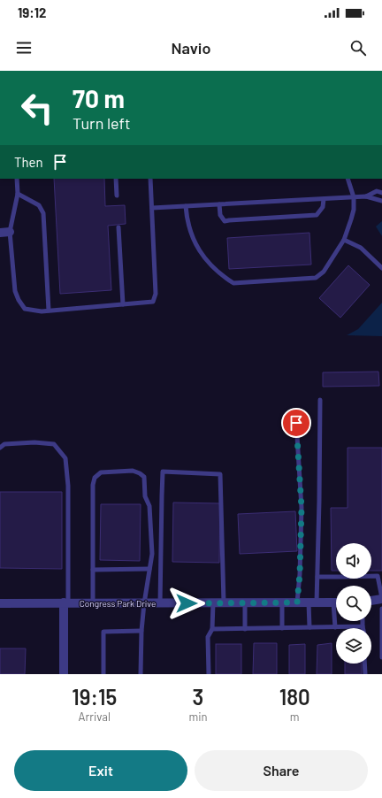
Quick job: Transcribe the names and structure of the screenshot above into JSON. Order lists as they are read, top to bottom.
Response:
{
  "streets": {
    "street": ["Congress Park Drive"]
  },
  "page": {
    "status": "19:12",
    "header": "Navio",
    "turn": ["70 m", "Turn left"],
    "then": "Then",
    "eta": [
      "19:15",
      "Arrival",
      "3",
      "min",
      "180",
      "m"
    ],
    "buttons": ["Exit", "Share"]
  }
}
